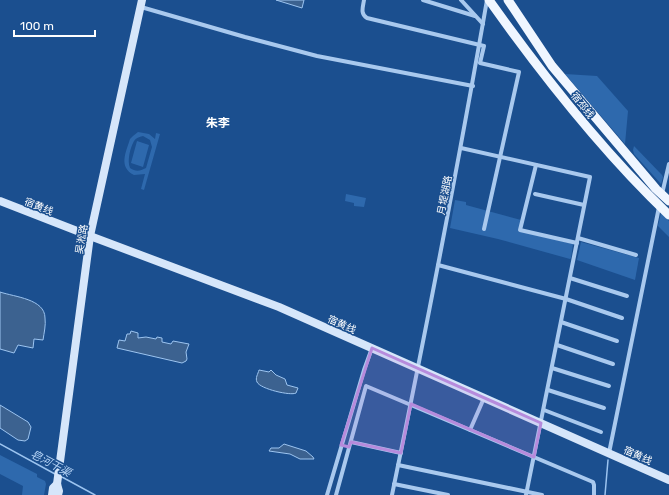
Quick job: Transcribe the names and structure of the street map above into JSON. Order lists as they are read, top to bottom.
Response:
{
  "streets": {
    "main road": ["宿邳线", "宿黄线", "吴淞路"],
    "street": ["月堤湖路"]
  },
  "crossings": [
    ["宿邳线", "月堤湖路"],
    ["月堤湖路", "宿黄线"],
    ["宿黄线", "吴淞路"]
  ],
  "districts": ["朱李"],
  "water": ["皂河干渠"],
  "scale_bar": "100 m"
}
